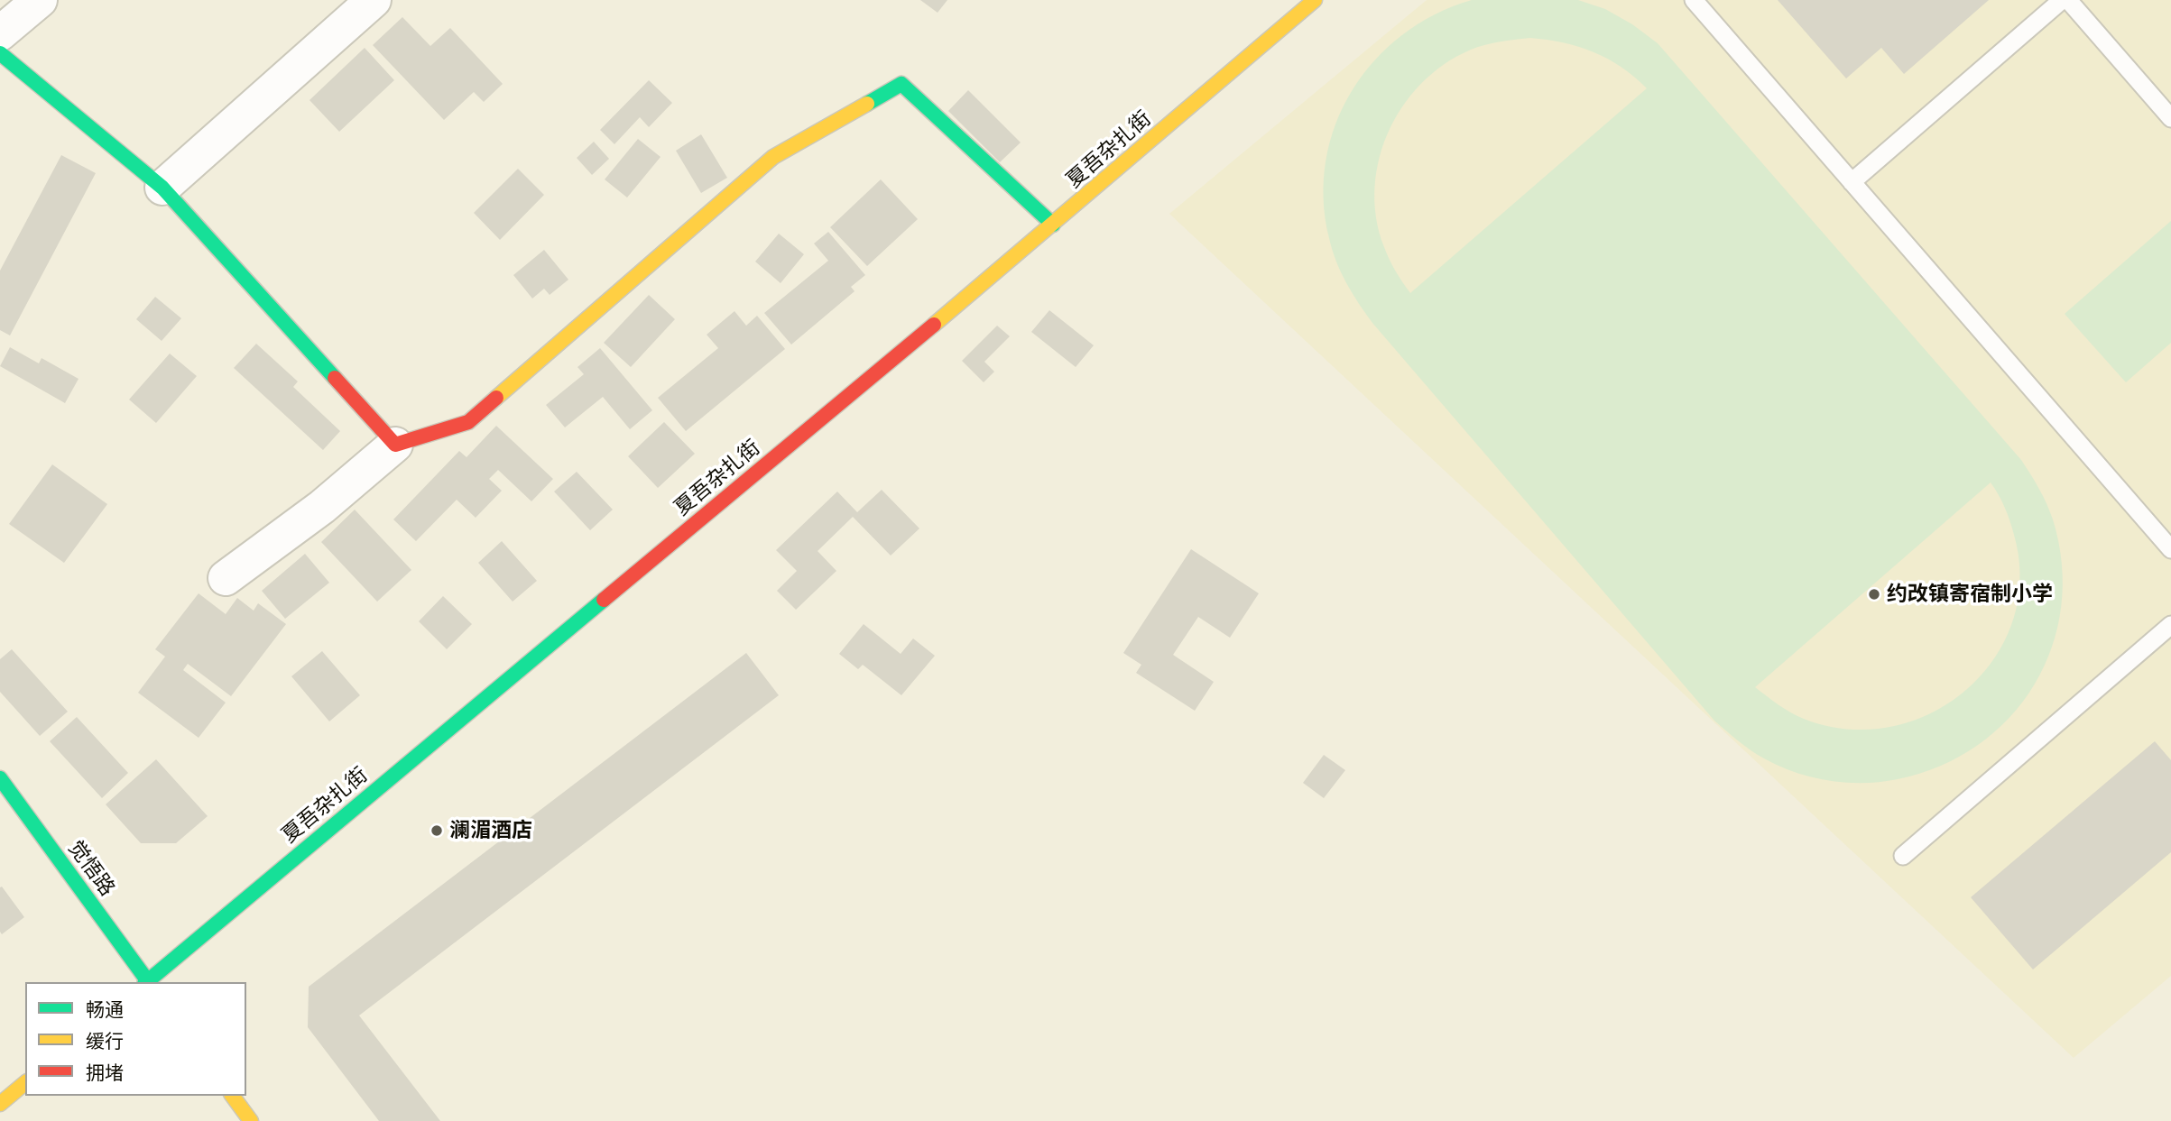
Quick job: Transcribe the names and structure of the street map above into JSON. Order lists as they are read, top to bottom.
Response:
{
  "streets": {
    "street": ["夏吾杂扎街", "觉悟路"]
  },
  "places": ["约改镇寄宿制小学", "澜湄酒店"],
  "legend": ["畅通", "缓行", "拥堵"]
}
